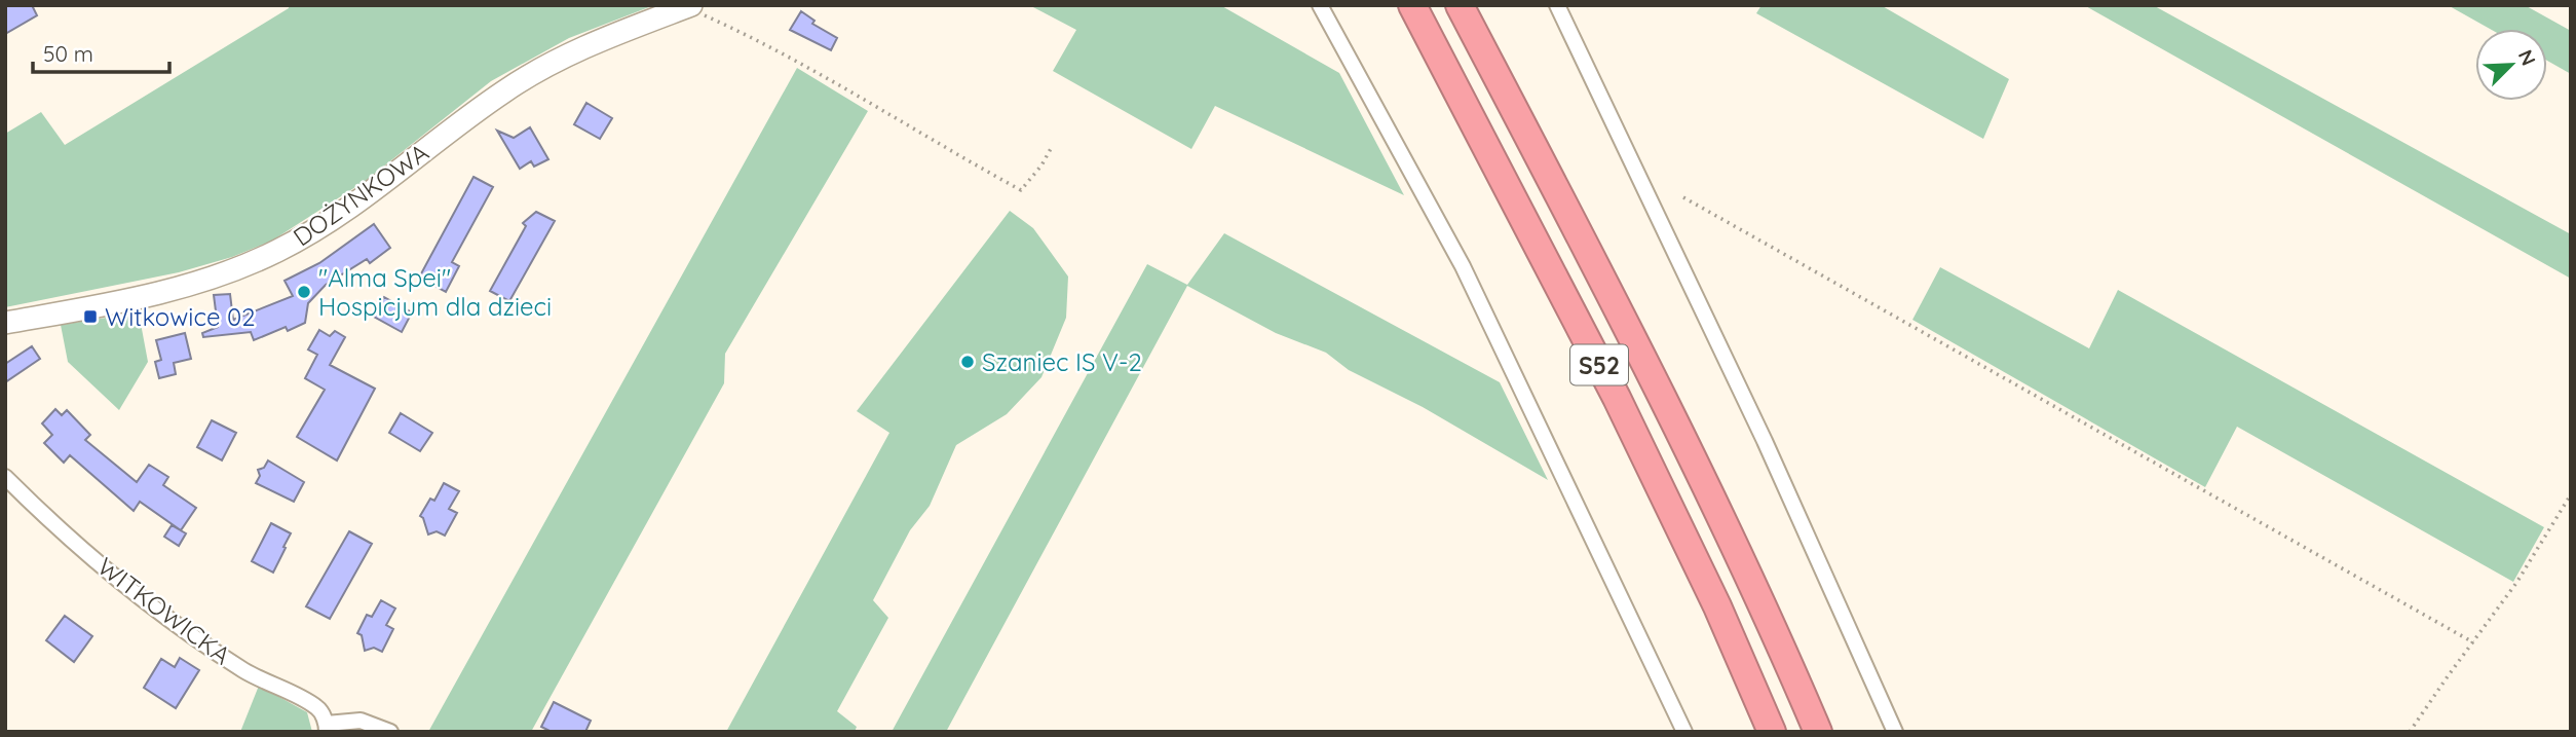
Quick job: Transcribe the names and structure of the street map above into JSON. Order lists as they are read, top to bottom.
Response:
{
  "streets": {
    "highway": ["S52"],
    "street": ["DOŻYNKOWA", "WITKOWICKA"]
  },
  "places": {
    "other": ["\"Alma Spei\" Hospicjum dla dzieci", "Szaniec IS V-2"],
    "transit": ["Witkowice 02"]
  },
  "scale_bar": "50 m",
  "north": "top right"
}
